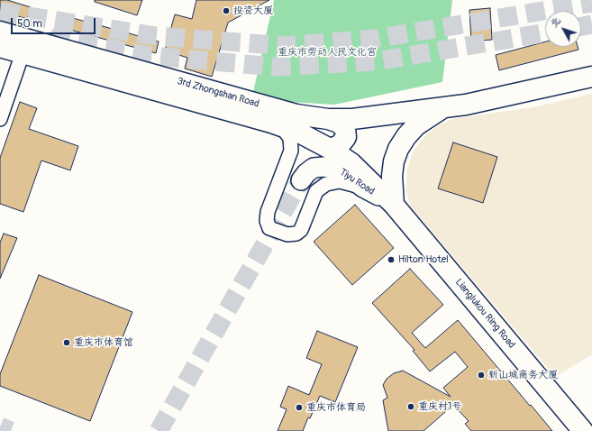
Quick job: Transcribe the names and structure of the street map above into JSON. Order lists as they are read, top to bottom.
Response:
{
  "streets": {
    "main road": ["3rd Zhongshan Road", "Lianglukou Ring Road"],
    "street": ["Tiyu Road"]
  },
  "crossings": [
    ["3rd Zhongshan Road", "Tiyu Road"],
    ["3rd Zhongshan Road", "Lianglukou Ring Road"],
    ["Tiyu Road", "Lianglukou Ring Road"]
  ],
  "parks": ["重庆市劳动人民文化宫"],
  "places": [
    "投资大厦",
    "Hilton Hotel",
    "重庆市体育馆",
    "新山城商务大厦",
    "重庆村1号",
    "重庆市体育局"
  ],
  "scale_bar": "50 m",
  "north": "top left"
}
